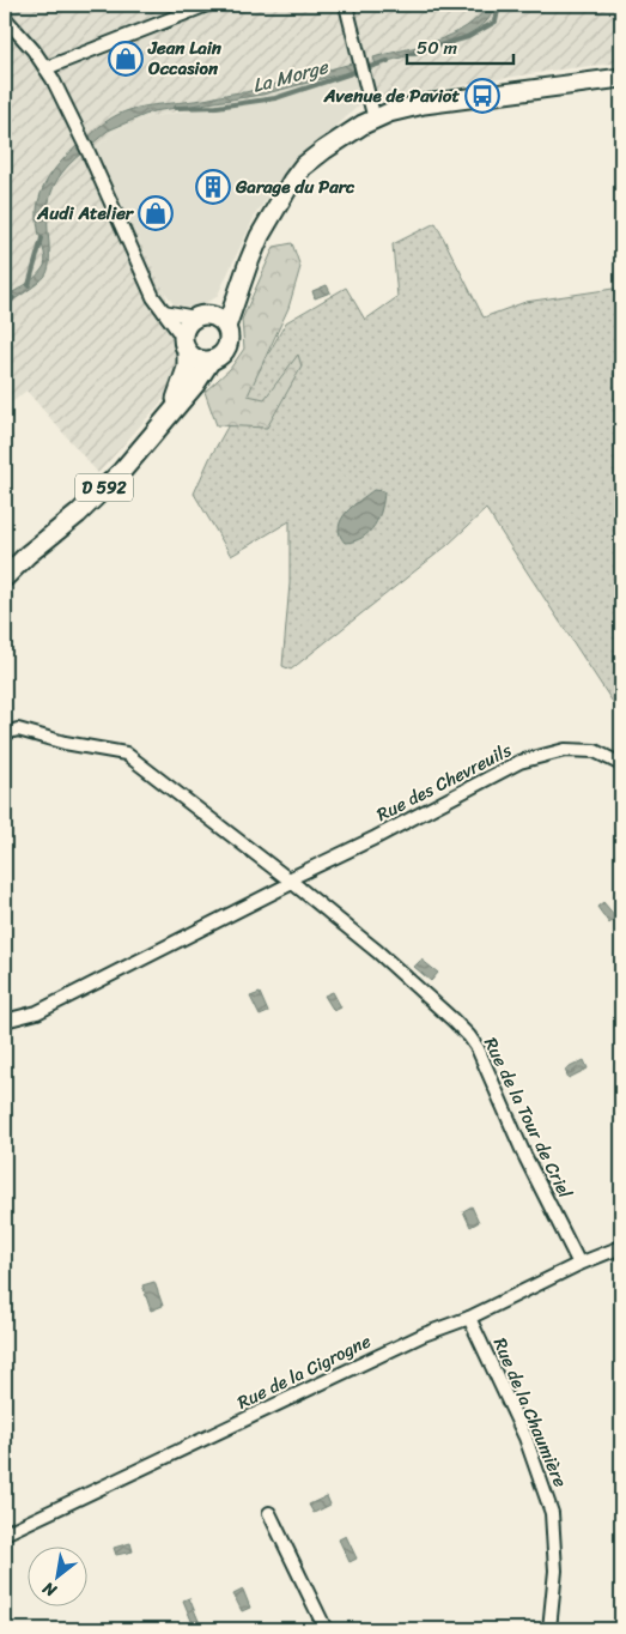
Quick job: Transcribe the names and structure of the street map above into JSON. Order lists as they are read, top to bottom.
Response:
{
  "streets": {
    "main road": ["D 592"],
    "street": [
      "Rue des Chevreuils",
      "Rue de la Tour de Criel",
      "Rue de la Cigrogne",
      "Rue de la Chaumière"
    ]
  },
  "crossings": [
    ["Rue des Chevreuils", "Rue de la Tour de Criel"],
    ["Rue de la Tour de Criel", "Rue de la Cigrogne"],
    ["Rue de la Cigrogne", "Rue de la Chaumière"]
  ],
  "water": ["La Morge"],
  "places": {
    "shop": ["Jean Lain Occasion", "Audi Atelier"],
    "bus stop": ["Avenue de Paviot"],
    "building": ["Garage du Parc"]
  },
  "scale_bar": "50 m",
  "north": "bottom left"
}
